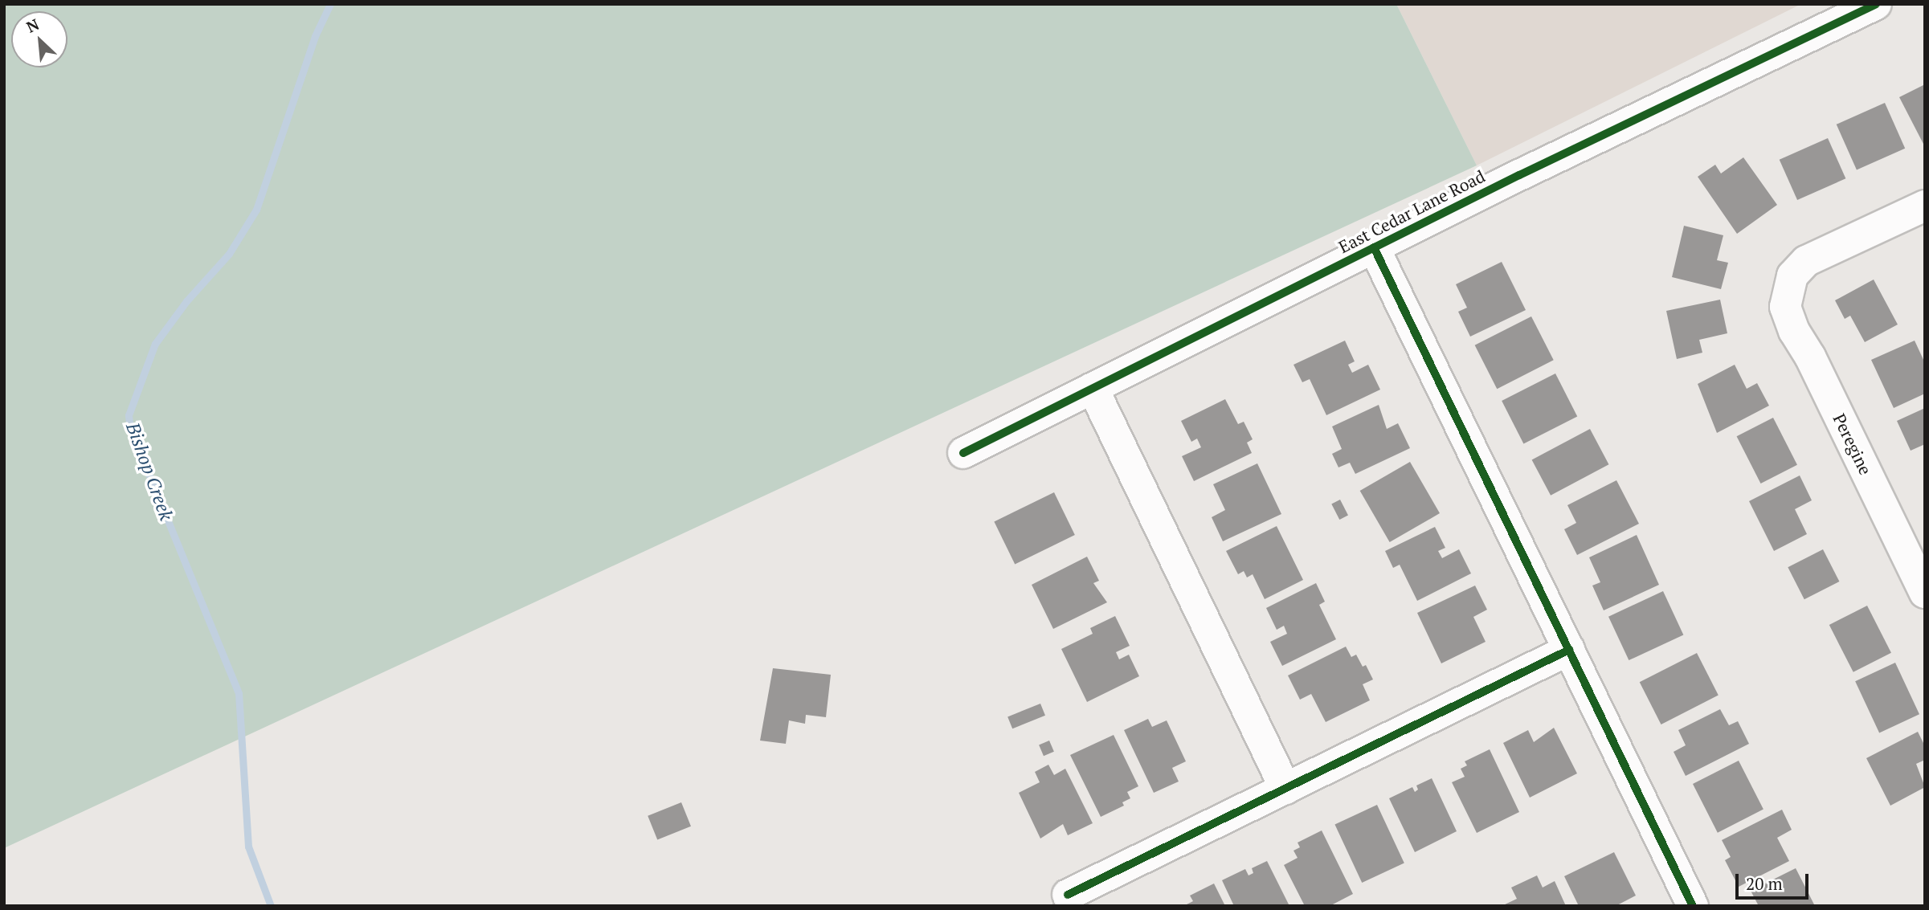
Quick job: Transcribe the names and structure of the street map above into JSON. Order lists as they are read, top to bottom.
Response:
{
  "streets": {
    "street": ["East Cedar Lane Road", "Peregine"]
  },
  "water": ["Bishop Creek"],
  "scale_bar": "20 m",
  "north": "top left"
}
